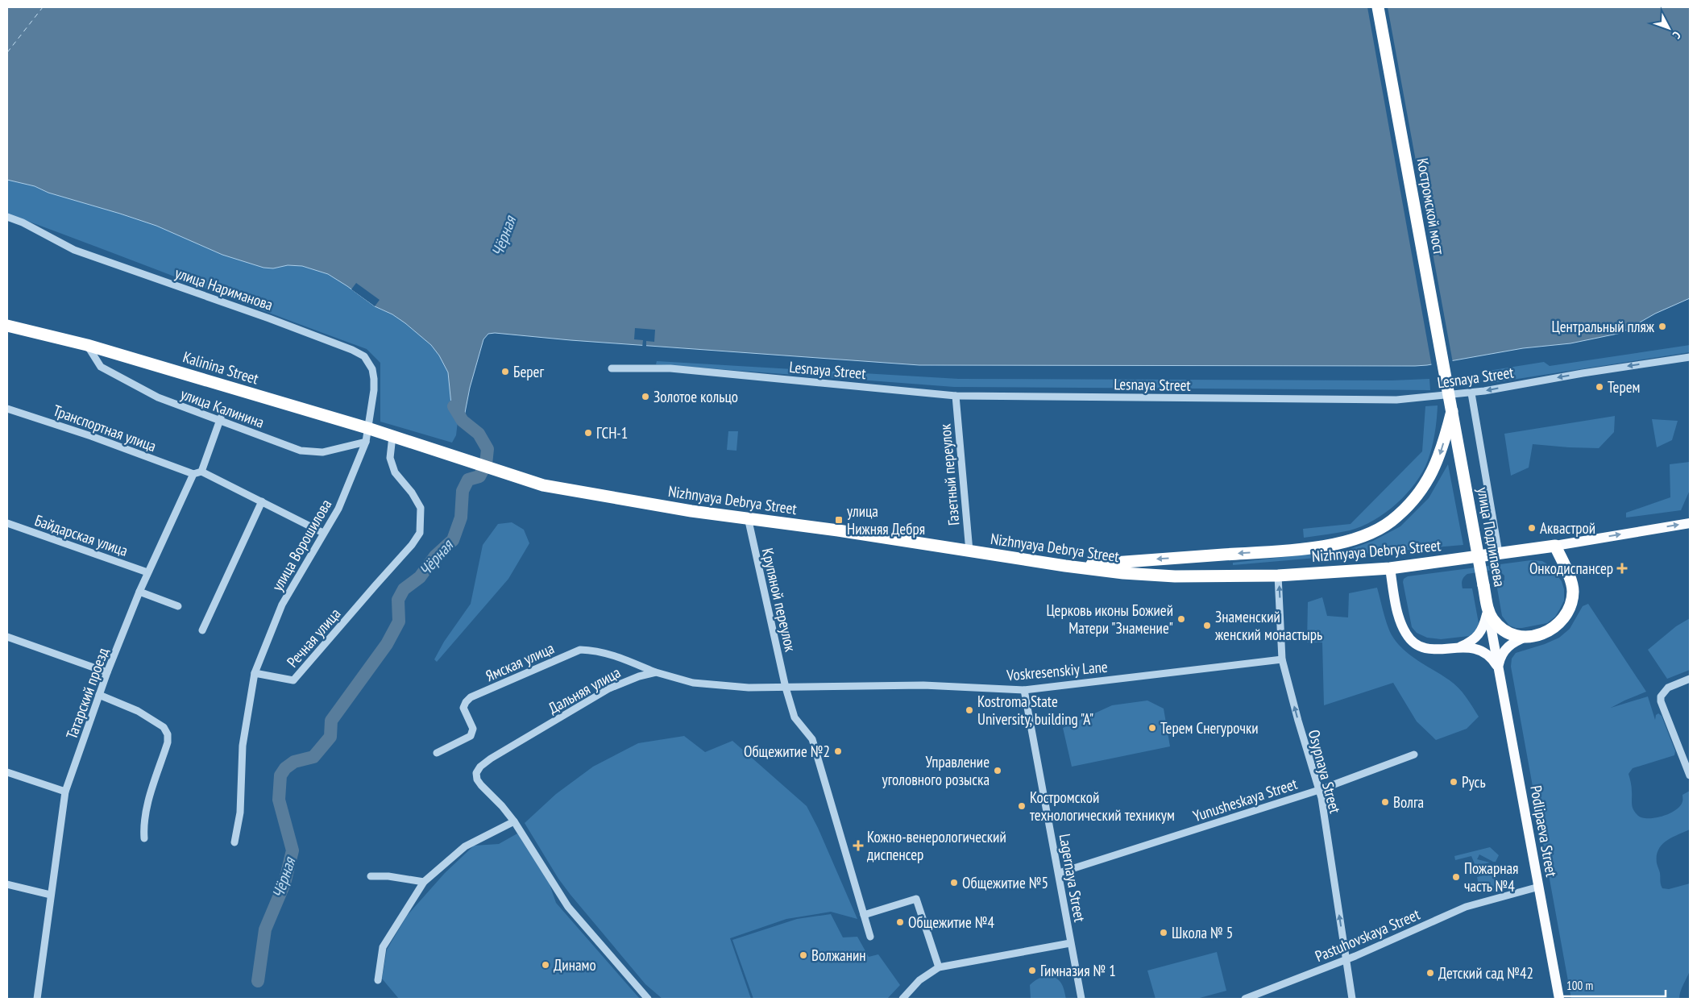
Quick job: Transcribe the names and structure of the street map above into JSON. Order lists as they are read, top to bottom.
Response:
{
  "streets": {
    "highway": [
      "Костромской мост",
      "Kalinina Street",
      "Nizhnyaya Debrya Street",
      "улица Подлипаева"
    ],
    "main road": ["Podlipaeva Street"],
    "street": [
      "улица Нариманова",
      "Lesnaya Street",
      "улица Калинина",
      "Транспортная улица",
      "Газетный переулок",
      "Байдарская улица",
      "улица Ворошилова",
      "Крупяной переулок",
      "Речная улица",
      "Ямская улица",
      "Voskresenskiy Lane",
      "Дальняя улица",
      "Татарский проезд",
      "Osypnaya Street",
      "Yunusheskaya Street",
      "Lagernaya Street",
      "Pastuhovskaya Street"
    ]
  },
  "crossings": [
    ["Костромской мост", "улица Подлипаева"],
    ["улица Нариманова", "Kalinina Street"],
    ["улица Нариманова", "улица Ворошилова"],
    ["Kalinina Street", "улица Калинина"],
    ["Kalinina Street", "Nizhnyaya Debrya Street"],
    ["Kalinina Street", "улица Ворошилова"],
    ["Kalinina Street", "Речная улица"],
    ["Lesnaya Street", "Газетный переулок"],
    ["улица Калинина", "улица Ворошилова"],
    ["Транспортная улица", "Татарский проезд"],
    ["Газетный переулок", "Nizhnyaya Debrya Street"],
    ["Nizhnyaya Debrya Street", "Крупяной переулок"],
    ["Nizhnyaya Debrya Street", "Osypnaya Street"],
    ["Байдарская улица", "Татарский проезд"],
    ["улица Подлипаева", "Podlipaeva Street"],
    ["улица Ворошилова", "Речная улица"],
    ["Крупяной переулок", "Voskresenskiy Lane"],
    ["Крупяной переулок", "Дальняя улица"],
    ["Ямская улица", "Дальняя улица"],
    ["Voskresenskiy Lane", "Дальняя улица"],
    ["Voskresenskiy Lane", "Osypnaya Street"],
    ["Voskresenskiy Lane", "Lagernaya Street"],
    ["Osypnaya Street", "Yunusheskaya Street"],
    ["Osypnaya Street", "Pastuhovskaya Street"],
    ["Yunusheskaya Street", "Lagernaya Street"],
    ["Podlipaeva Street", "Pastuhovskaya Street"]
  ],
  "one_way": ["Osypnaya Street"],
  "water": ["Чёрная"],
  "places": {
    "other": [
      "Центральный пляж",
      "Берег",
      "Терем",
      "Золотое кольцо",
      "ГСН-1",
      "Аквастрой",
      "Церковь иконы Божией Матери \"Знамение\"",
      "Знаменский женский монастырь",
      "Kostroma State University, building \"A\"",
      "Терем Cнегурочки",
      "Общежитие №2",
      "Управление уголовного розыска",
      "Русь",
      "Волга",
      "Костромской технологический техникум",
      "Пожарная часть №4",
      "Общежитие №5",
      "Общежитие №4",
      "Школа № 5",
      "Волжанин",
      "Динамо",
      "Гимназия № 1",
      "Детский сад №42"
    ],
    "transit": ["улица Нижняя Дебря"],
    "health": ["Онкодиспансер", "Кожно-венерологический диспенсер"]
  },
  "scale_bar": "100 m",
  "north": "bottom right"
}
